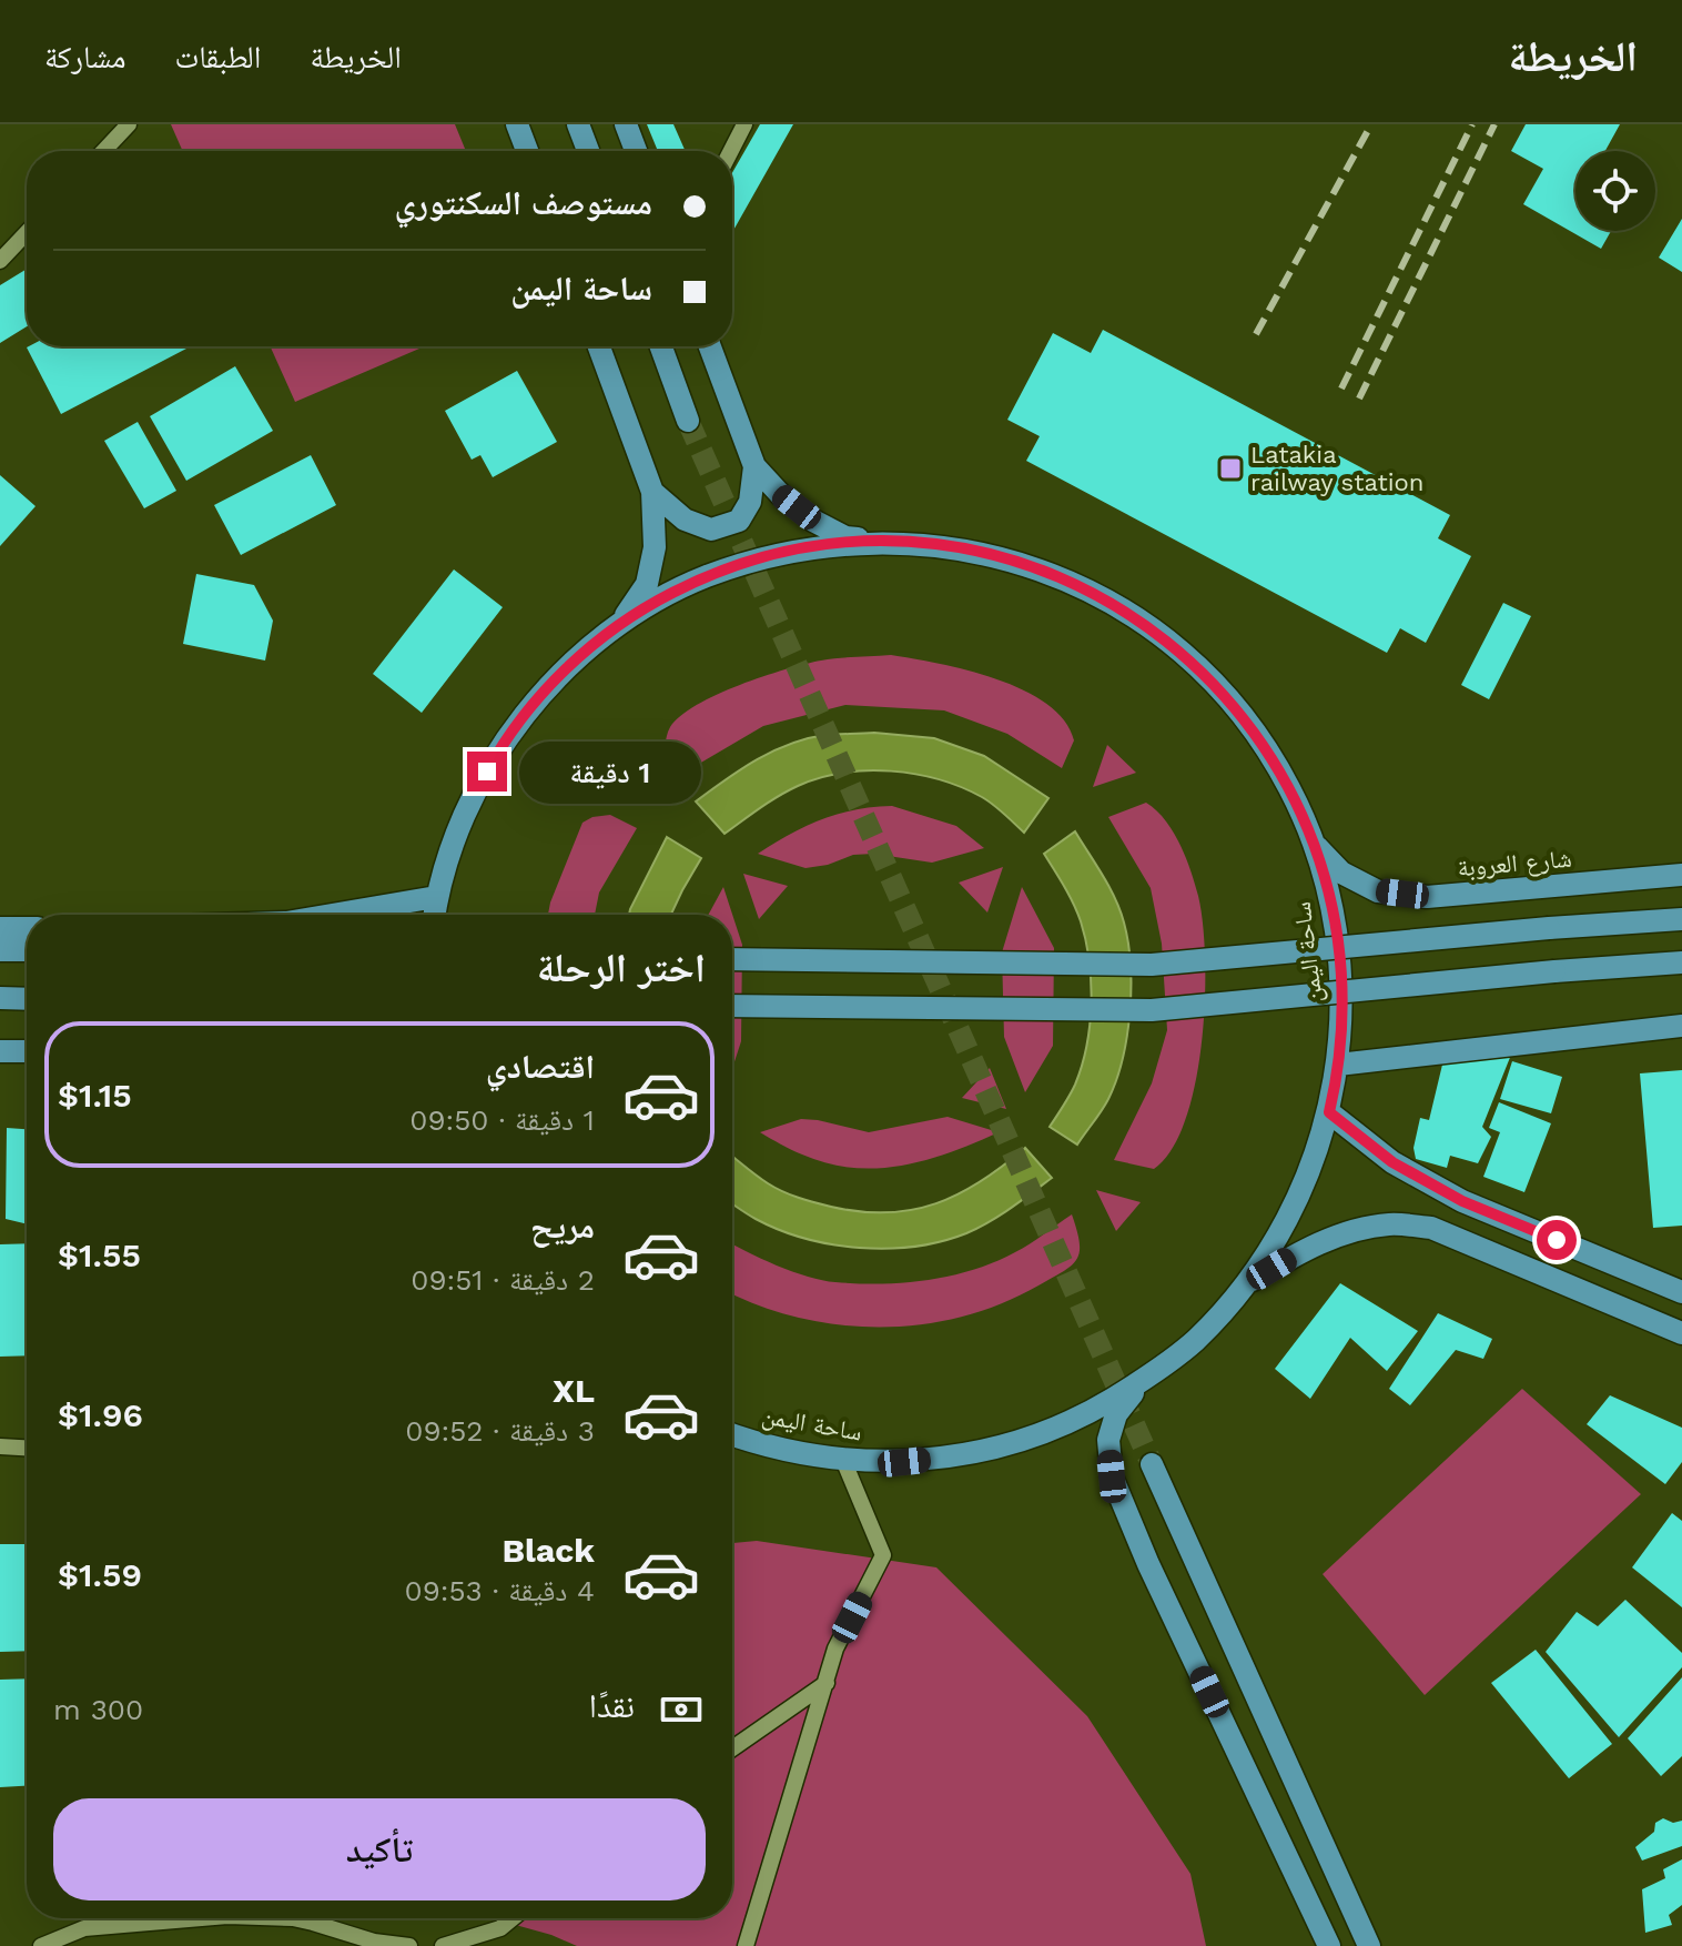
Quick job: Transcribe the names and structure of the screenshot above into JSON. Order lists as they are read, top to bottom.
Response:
{
  "streets": {
    "main road": ["شارع العروبة", "ساحة اليمن"]
  },
  "crossings": [
    ["شارع العروبة", "ساحة اليمن"]
  ],
  "places": {
    "transit": ["Latakia railway station"]
  },
  "page": {
    "header": "الخريطة",
    "nav": ["الخريطة", "الطبقات", "مشاركة"],
    "banner": ["مستوصف السكنتوري", "ساحة اليمن"],
    "bubble": "1 دقيقة",
    "heading": "اختر الرحلة",
    "list": [
      {
        "name": "اقتصادي",
        "note": "1 دقيقة · 09:50",
        "value": "$1.15"
      },
      {
        "name": "مريح",
        "note": "2 دقيقة · 09:51",
        "value": "$1.55"
      },
      {
        "name": "XL",
        "note": "3 دقيقة · 09:52",
        "value": "$1.96"
      },
      {
        "name": "Black",
        "note": "4 دقيقة · 09:53",
        "value": "$1.59"
      }
    ],
    "pay": ["نقدًا", "300 m"],
    "buttons": "تأكيد"
  }
}
